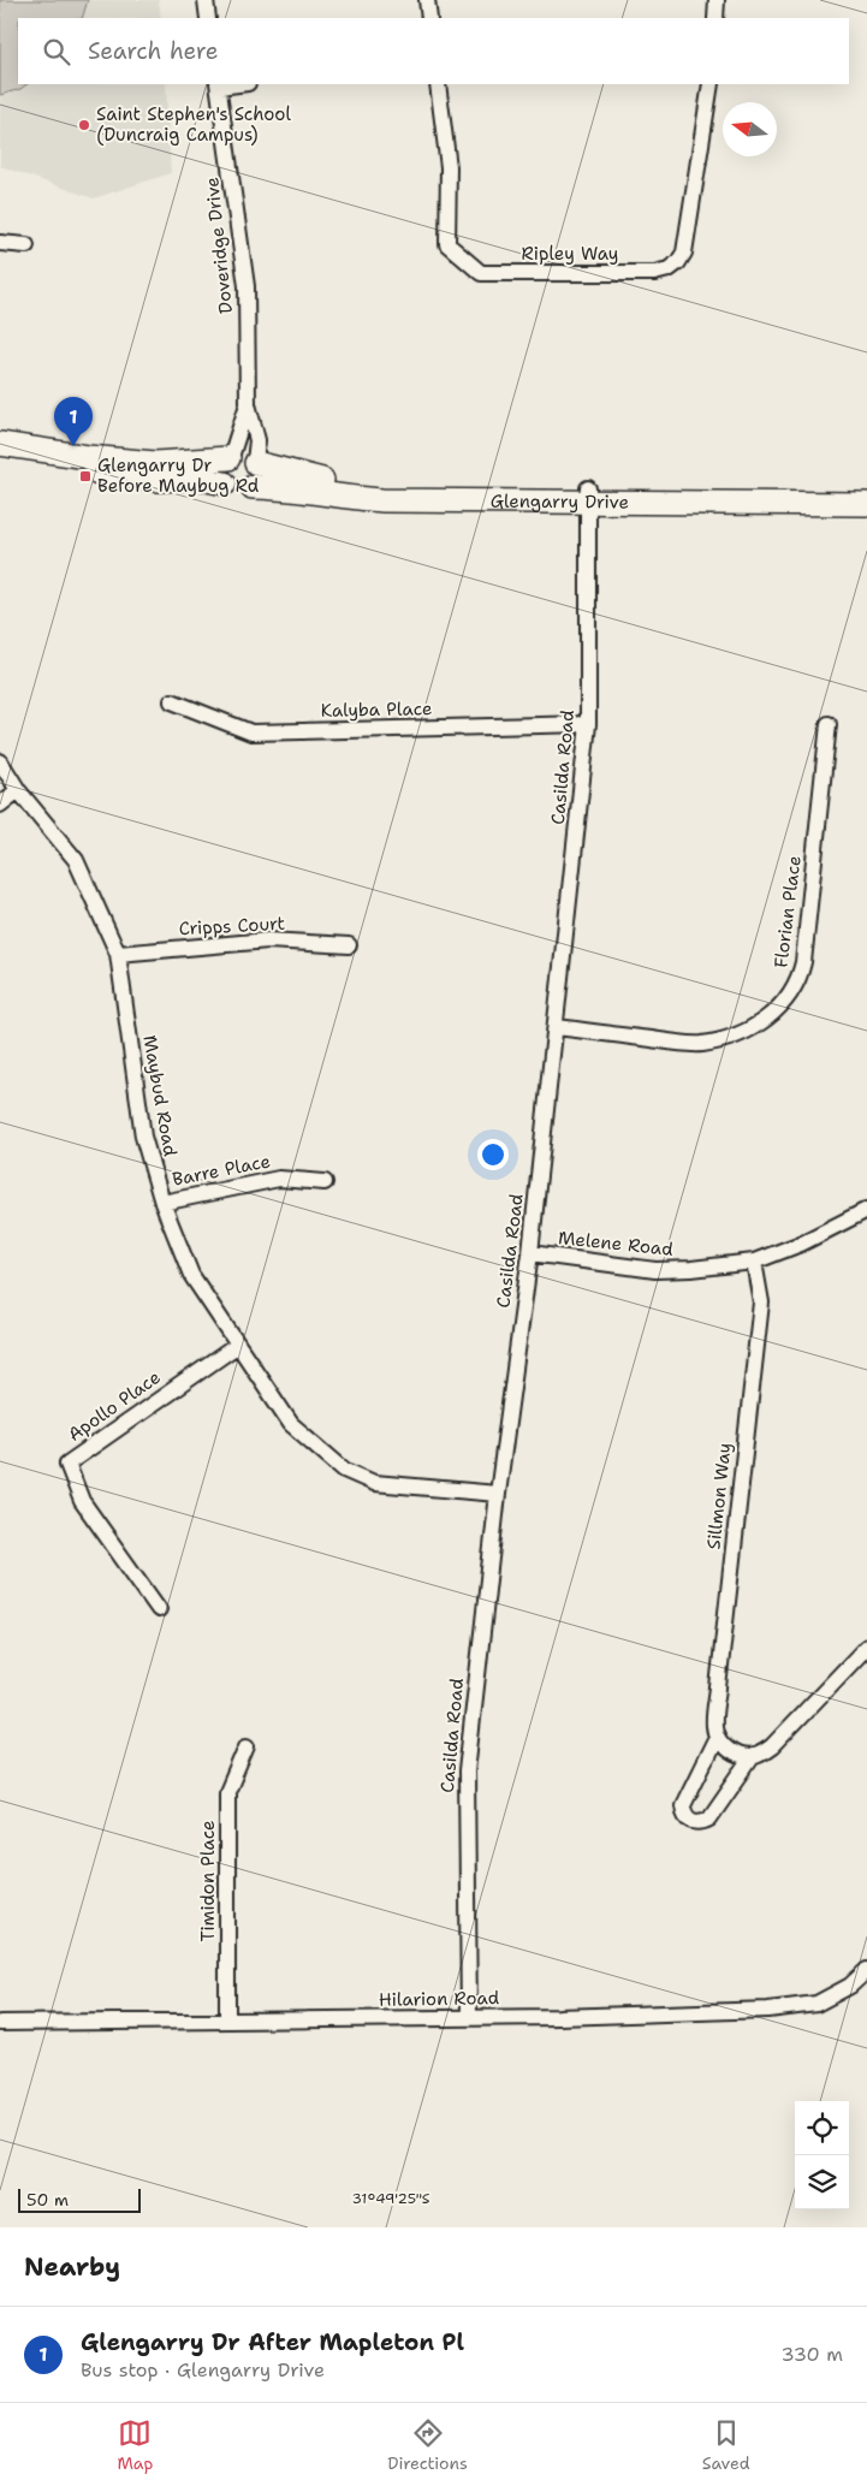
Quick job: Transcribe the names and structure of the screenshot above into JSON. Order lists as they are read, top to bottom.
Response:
{
  "streets": {
    "main road": ["Glengarry Drive"],
    "street": [
      "Doveridge Drive",
      "Ripley Way",
      "Kalyba Place",
      "Casilda Road",
      "Florian Place",
      "Cripps Court",
      "Maybud Road",
      "Barre Place",
      "Melene Road",
      "Apollo Place",
      "Sillmon Way",
      "Timidon Place",
      "Hilarion Road"
    ]
  },
  "crossings": [
    ["Doveridge Drive", "Glengarry Drive"],
    ["Glengarry Drive", "Casilda Road"],
    ["Kalyba Place", "Casilda Road"],
    ["Casilda Road", "Florian Place"],
    ["Casilda Road", "Maybud Road"],
    ["Casilda Road", "Melene Road"],
    ["Casilda Road", "Hilarion Road"],
    ["Cripps Court", "Maybud Road"],
    ["Maybud Road", "Barre Place"],
    ["Maybud Road", "Apollo Place"],
    ["Melene Road", "Sillmon Way"],
    ["Timidon Place", "Hilarion Road"]
  ],
  "places": {
    "other": ["Saint Stephen's School (Duncraig Campus)"],
    "transit": ["Glengarry Dr Before Maybug Rd"]
  },
  "scale_bar": "50 m",
  "north": "left",
  "page": {
    "search": "Search here",
    "pins": "1",
    "scale": "50 m",
    "heading": "Nearby",
    "list": [
      {
        "mark": "1",
        "name": "Glengarry Dr After Mapleton Pl",
        "note": "Bus stop · Glengarry Drive",
        "value": "330 m"
      }
    ],
    "nav": ["Map", "Directions", "Saved"]
  },
  "coordinates": ["31°49'25\"S"]
}
